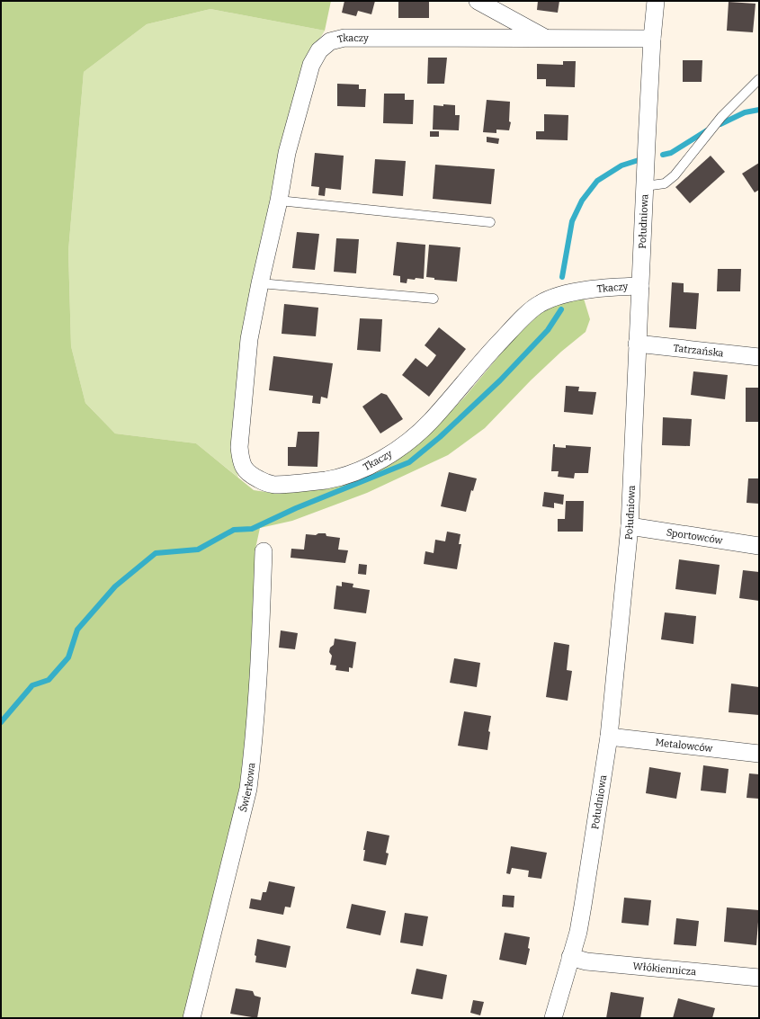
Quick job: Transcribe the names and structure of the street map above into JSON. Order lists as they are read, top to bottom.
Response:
{
  "streets": {
    "street": [
      "Tkaczy",
      "Południowa",
      "Tatrzańska",
      "Sportowców",
      "Metalowców",
      "Świerkowa",
      "Włókiennicza"
    ]
  },
  "crossings": [
    ["Tkaczy", "Południowa"],
    ["Południowa", "Tatrzańska"],
    ["Południowa", "Sportowców"],
    ["Południowa", "Metalowców"],
    ["Południowa", "Włókiennicza"]
  ]
}
